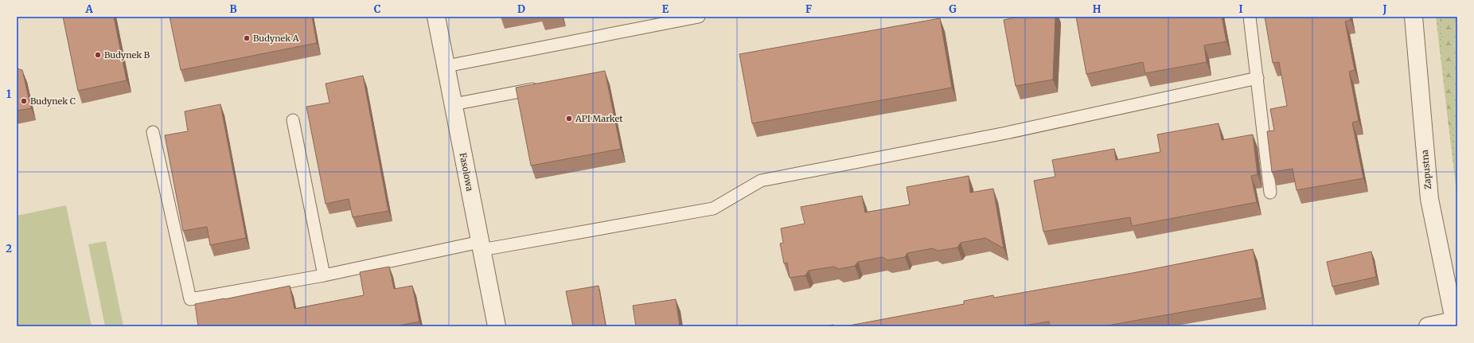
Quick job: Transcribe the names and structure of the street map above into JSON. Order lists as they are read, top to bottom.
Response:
{
  "streets": {
    "street": ["Zapustna", "Fasolowa"]
  },
  "places": [
    "Budynek A",
    "Budynek B",
    "Budynek C",
    "API Market"
  ],
  "grid": {
    "columns": [
      "A",
      "B",
      "C",
      "D",
      "E",
      "F",
      "G",
      "H",
      "I",
      "J"
    ],
    "rows": ["1", "2"]
  }
}
